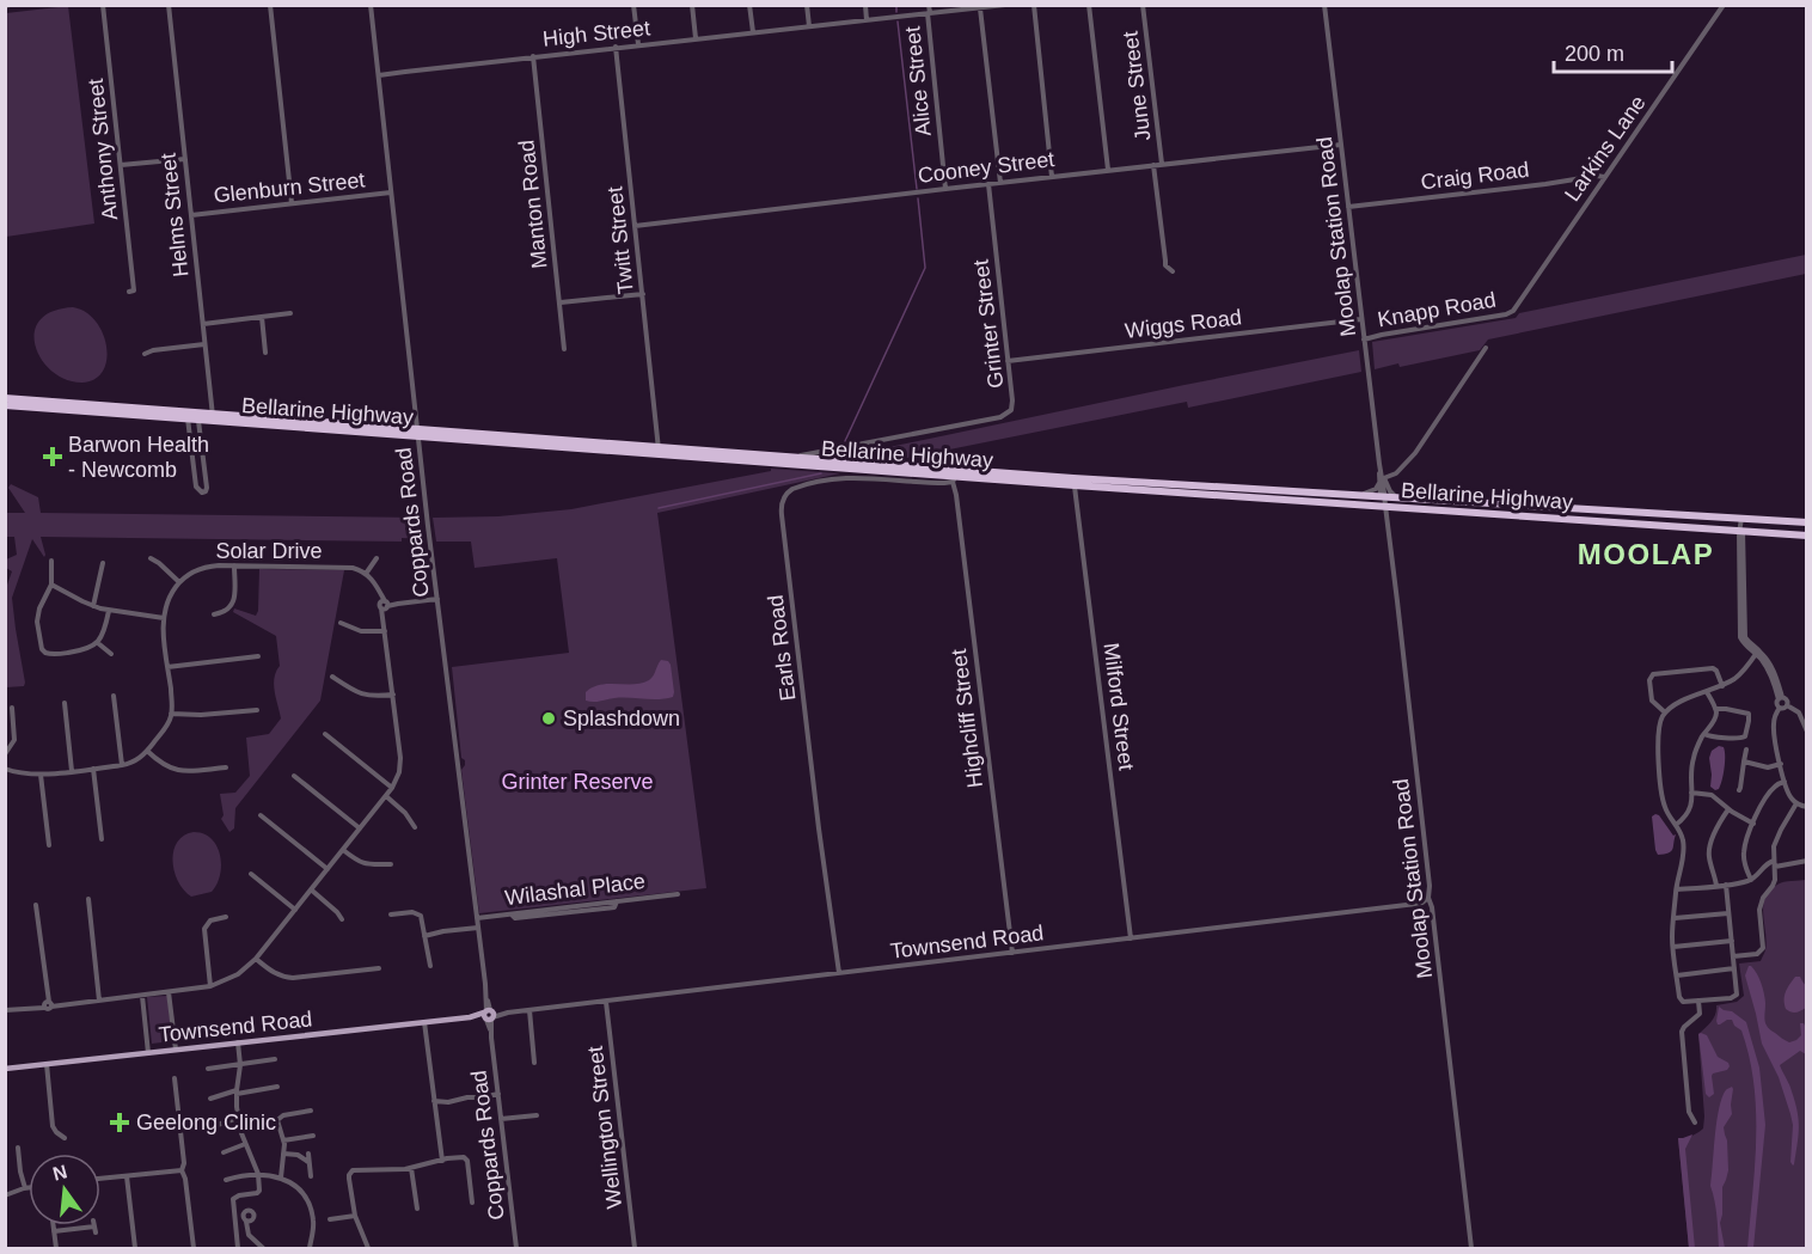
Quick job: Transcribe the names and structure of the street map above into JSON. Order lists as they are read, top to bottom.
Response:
{
  "streets": {
    "highway": ["Bellarine Highway"],
    "main road": ["Townsend Road"],
    "street": [
      "High Street",
      "Alice Street",
      "June Street",
      "Larkins Lane",
      "Anthony Street",
      "Cooney Street",
      "Craig Road",
      "Glenburn Street",
      "Manton Road",
      "Helms Street",
      "Moolap Station Road",
      "Twitt Street",
      "Knapp Road",
      "Grinter Street",
      "Wiggs Road",
      "Coppards Road",
      "Solar Drive",
      "Earls Road",
      "Milford Street",
      "Highcliff Street",
      "Wilashal Place",
      "Wellington Street"
    ]
  },
  "crossings": [
    ["High Street", "Alice Street"],
    ["High Street", "Manton Road"],
    ["High Street", "Twitt Street"],
    ["High Street", "Coppards Road"],
    ["Alice Street", "Cooney Street"],
    ["June Street", "Cooney Street"],
    ["Larkins Lane", "Craig Road"],
    ["Larkins Lane", "Knapp Road"],
    ["Cooney Street", "Moolap Station Road"],
    ["Cooney Street", "Twitt Street"],
    ["Cooney Street", "Grinter Street"],
    ["Craig Road", "Moolap Station Road"],
    ["Glenburn Street", "Helms Street"],
    ["Glenburn Street", "Coppards Road"],
    ["Helms Street", "Bellarine Highway"],
    ["Moolap Station Road", "Knapp Road"],
    ["Moolap Station Road", "Wiggs Road"],
    ["Moolap Station Road", "Bellarine Highway"],
    ["Moolap Station Road", "Townsend Road"],
    ["Twitt Street", "Bellarine Highway"],
    ["Grinter Street", "Wiggs Road"],
    ["Grinter Street", "Bellarine Highway"],
    ["Bellarine Highway", "Coppards Road"],
    ["Bellarine Highway", "Earls Road"],
    ["Bellarine Highway", "Milford Street"],
    ["Bellarine Highway", "Highcliff Street"],
    ["Coppards Road", "Wilashal Place"],
    ["Coppards Road", "Townsend Road"],
    ["Earls Road", "Highcliff Street"],
    ["Earls Road", "Townsend Road"],
    ["Milford Street", "Townsend Road"],
    ["Highcliff Street", "Townsend Road"],
    ["Townsend Road", "Wellington Street"]
  ],
  "districts": ["MOOLAP"],
  "parks": ["Grinter Reserve"],
  "places": {
    "health": ["Barwon Health - Newcomb", "Geelong Clinic"],
    "other": ["Splashdown"]
  },
  "scale_bar": "200 m",
  "north": "top"
}
